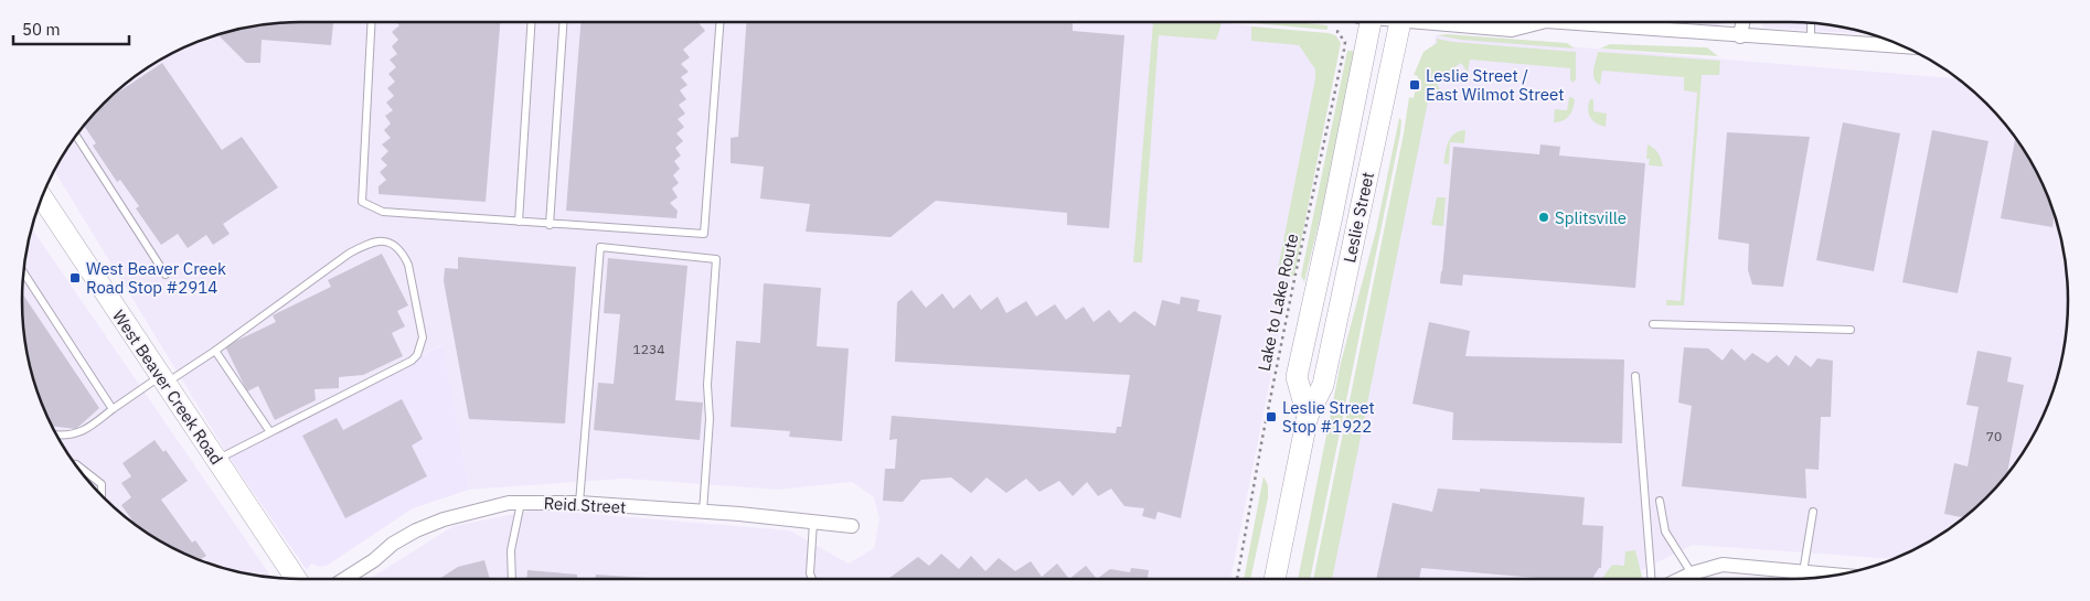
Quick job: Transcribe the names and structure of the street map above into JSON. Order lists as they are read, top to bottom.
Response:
{
  "streets": {
    "main road": ["Leslie Street", "West Beaver Creek Road"],
    "street": ["Reid Street"],
    "path": ["Lake to Lake Route"]
  },
  "places": {
    "transit": ["Leslie Street / East Wilmot Street", "West Beaver Creek Road Stop #2914", "Leslie Street Stop #1922"],
    "other": ["Splitsville"]
  },
  "house_numbers": ["1234", "70"],
  "scale_bar": "50 m"
}
